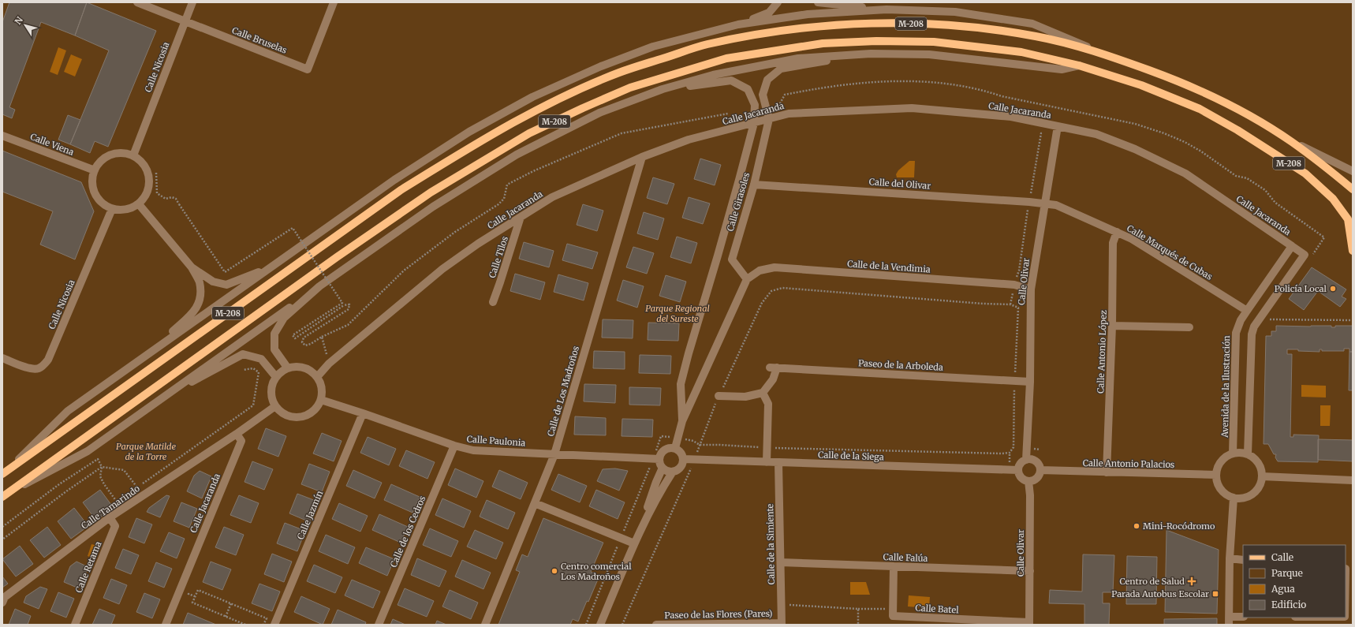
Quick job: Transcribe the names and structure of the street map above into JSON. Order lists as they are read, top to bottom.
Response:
{
  "streets": {
    "main road": ["M-208"],
    "street": [
      "Calle Bruselas",
      "Calle Nicosia",
      "Calle Jacaranda",
      "Calle Viena",
      "Calle del Olivar",
      "Calle Girasoles",
      "Calle Marqués de Cubas",
      "Calle Tilos",
      "Calle de la Vendimia",
      "Calle Olivar",
      "Calle Antonio López",
      "Paseo de la Arboleda",
      "Avenida de la Ilustración",
      "Calle de Los Madroños",
      "Calle Paulonia",
      "Calle de la Siega",
      "Calle Antonio Palacios",
      "Calle Tamarindo",
      "Calle Jazmín",
      "Calle de los Cedros",
      "Calle de la Simiente",
      "Calle Falúa",
      "Calle Retama",
      "Calle Batel",
      "Paseo de las Flores (Pares)"
    ]
  },
  "crossings": [
    ["Calle Bruselas", "Calle Nicosia"],
    ["Calle Nicosia", "Calle Viena"],
    ["Calle Jacaranda", "Calle Girasoles"],
    ["Calle Jacaranda", "Calle Tilos"],
    ["Calle Jacaranda", "Calle Olivar"],
    ["Calle Jacaranda", "Avenida de la Ilustración"],
    ["Calle Jacaranda", "Calle de Los Madroños"],
    ["Calle Jacaranda", "Calle Paulonia"],
    ["Calle Jacaranda", "Calle Tamarindo"],
    ["Calle del Olivar", "Calle Girasoles"],
    ["Calle del Olivar", "Calle Marqués de Cubas"],
    ["Calle del Olivar", "Calle Olivar"],
    ["Calle Girasoles", "Calle de la Vendimia"],
    ["Calle Girasoles", "Calle Paulonia"],
    ["Calle Girasoles", "Calle de la Siega"],
    ["Calle Marqués de Cubas", "Calle Olivar"],
    ["Calle Marqués de Cubas", "Calle Antonio López"],
    ["Calle Marqués de Cubas", "Avenida de la Ilustración"],
    ["Calle de la Vendimia", "Calle Olivar"],
    ["Calle Olivar", "Paseo de la Arboleda"],
    ["Calle Olivar", "Calle de la Siega"],
    ["Calle Olivar", "Calle Antonio Palacios"],
    ["Calle Olivar", "Calle Falúa"],
    ["Calle Olivar", "Calle Batel"],
    ["Calle Antonio López", "Calle Antonio Palacios"],
    ["Avenida de la Ilustración", "Calle Antonio Palacios"],
    ["Calle de Los Madroños", "Calle Paulonia"],
    ["Calle Paulonia", "Calle de la Siega"],
    ["Calle Paulonia", "Calle Jazmín"],
    ["Calle Paulonia", "Calle de los Cedros"],
    ["Calle de la Siega", "Calle Antonio Palacios"],
    ["Calle de la Siega", "Calle de la Simiente"],
    ["Calle Tamarindo", "Calle Retama"],
    ["Calle de la Simiente", "Calle Falúa"],
    ["Calle de la Simiente", "Paseo de las Flores (Pares)"]
  ],
  "parks": ["Parque Regional del Sureste", "Parque Matilde de la Torre"],
  "places": {
    "other": ["Policía Local", "Mini-Rocódromo", "Centro comercial Los Madroños"],
    "health": ["Centro de Salud"],
    "transit": ["Parada Autobus Escolar"]
  },
  "legend": [
    "Calle",
    "Parque",
    "Agua",
    "Edificio"
  ],
  "north": "top left"
}
